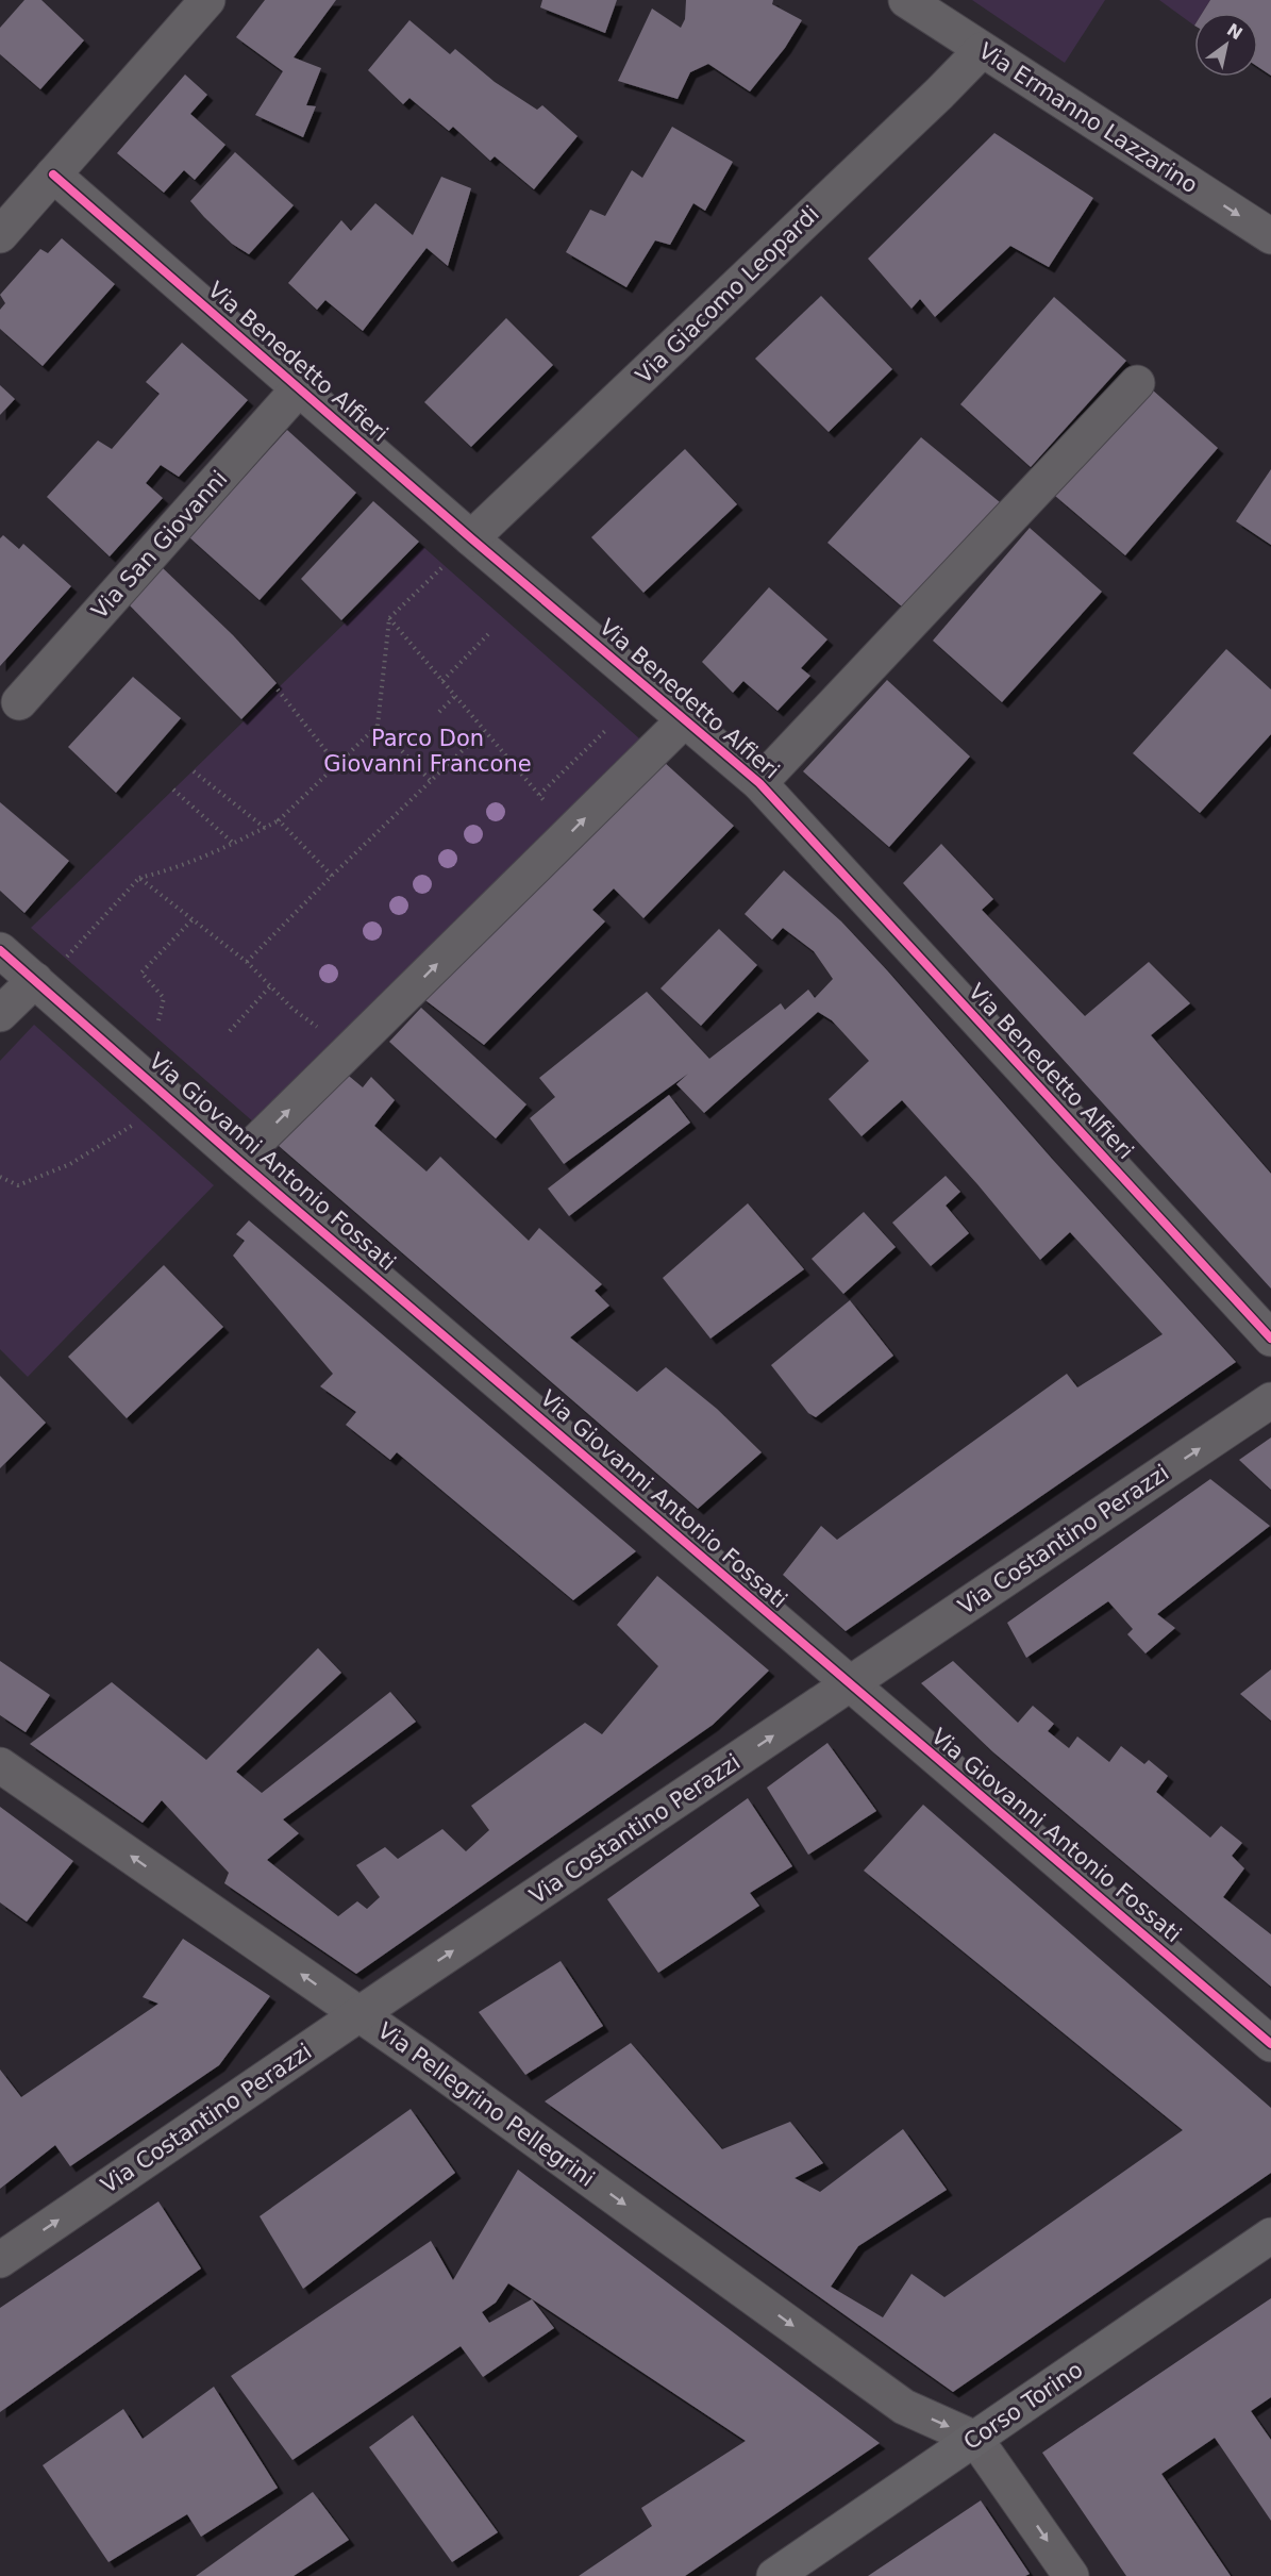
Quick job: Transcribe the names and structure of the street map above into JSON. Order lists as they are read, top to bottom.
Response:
{
  "streets": {
    "main road": ["Corso Torino"],
    "street": [
      "Via Ermanno Lazzarino",
      "Via Giacomo Leopardi",
      "Via Benedetto Alfieri",
      "Via San Giovanni",
      "Via Giovanni Antonio Fossati",
      "Via Costantino Perazzi",
      "Via Pellegrino Pellegrini"
    ]
  },
  "crossings": [
    ["Via Ermanno Lazzarino", "Via Giacomo Leopardi"],
    ["Via Giacomo Leopardi", "Via Benedetto Alfieri"],
    ["Via Benedetto Alfieri", "Via San Giovanni"],
    ["Via Benedetto Alfieri", "Via Giovanni Antonio Fossati"],
    ["Via Giovanni Antonio Fossati", "Via Costantino Perazzi"],
    ["Via Costantino Perazzi", "Via Pellegrino Pellegrini"],
    ["Via Pellegrino Pellegrini", "Corso Torino"]
  ],
  "one_way": ["Via Ermanno Lazzarino", "Via Costantino Perazzi"],
  "parks": ["Parco Don Giovanni Francone"],
  "north": "top right"
}
